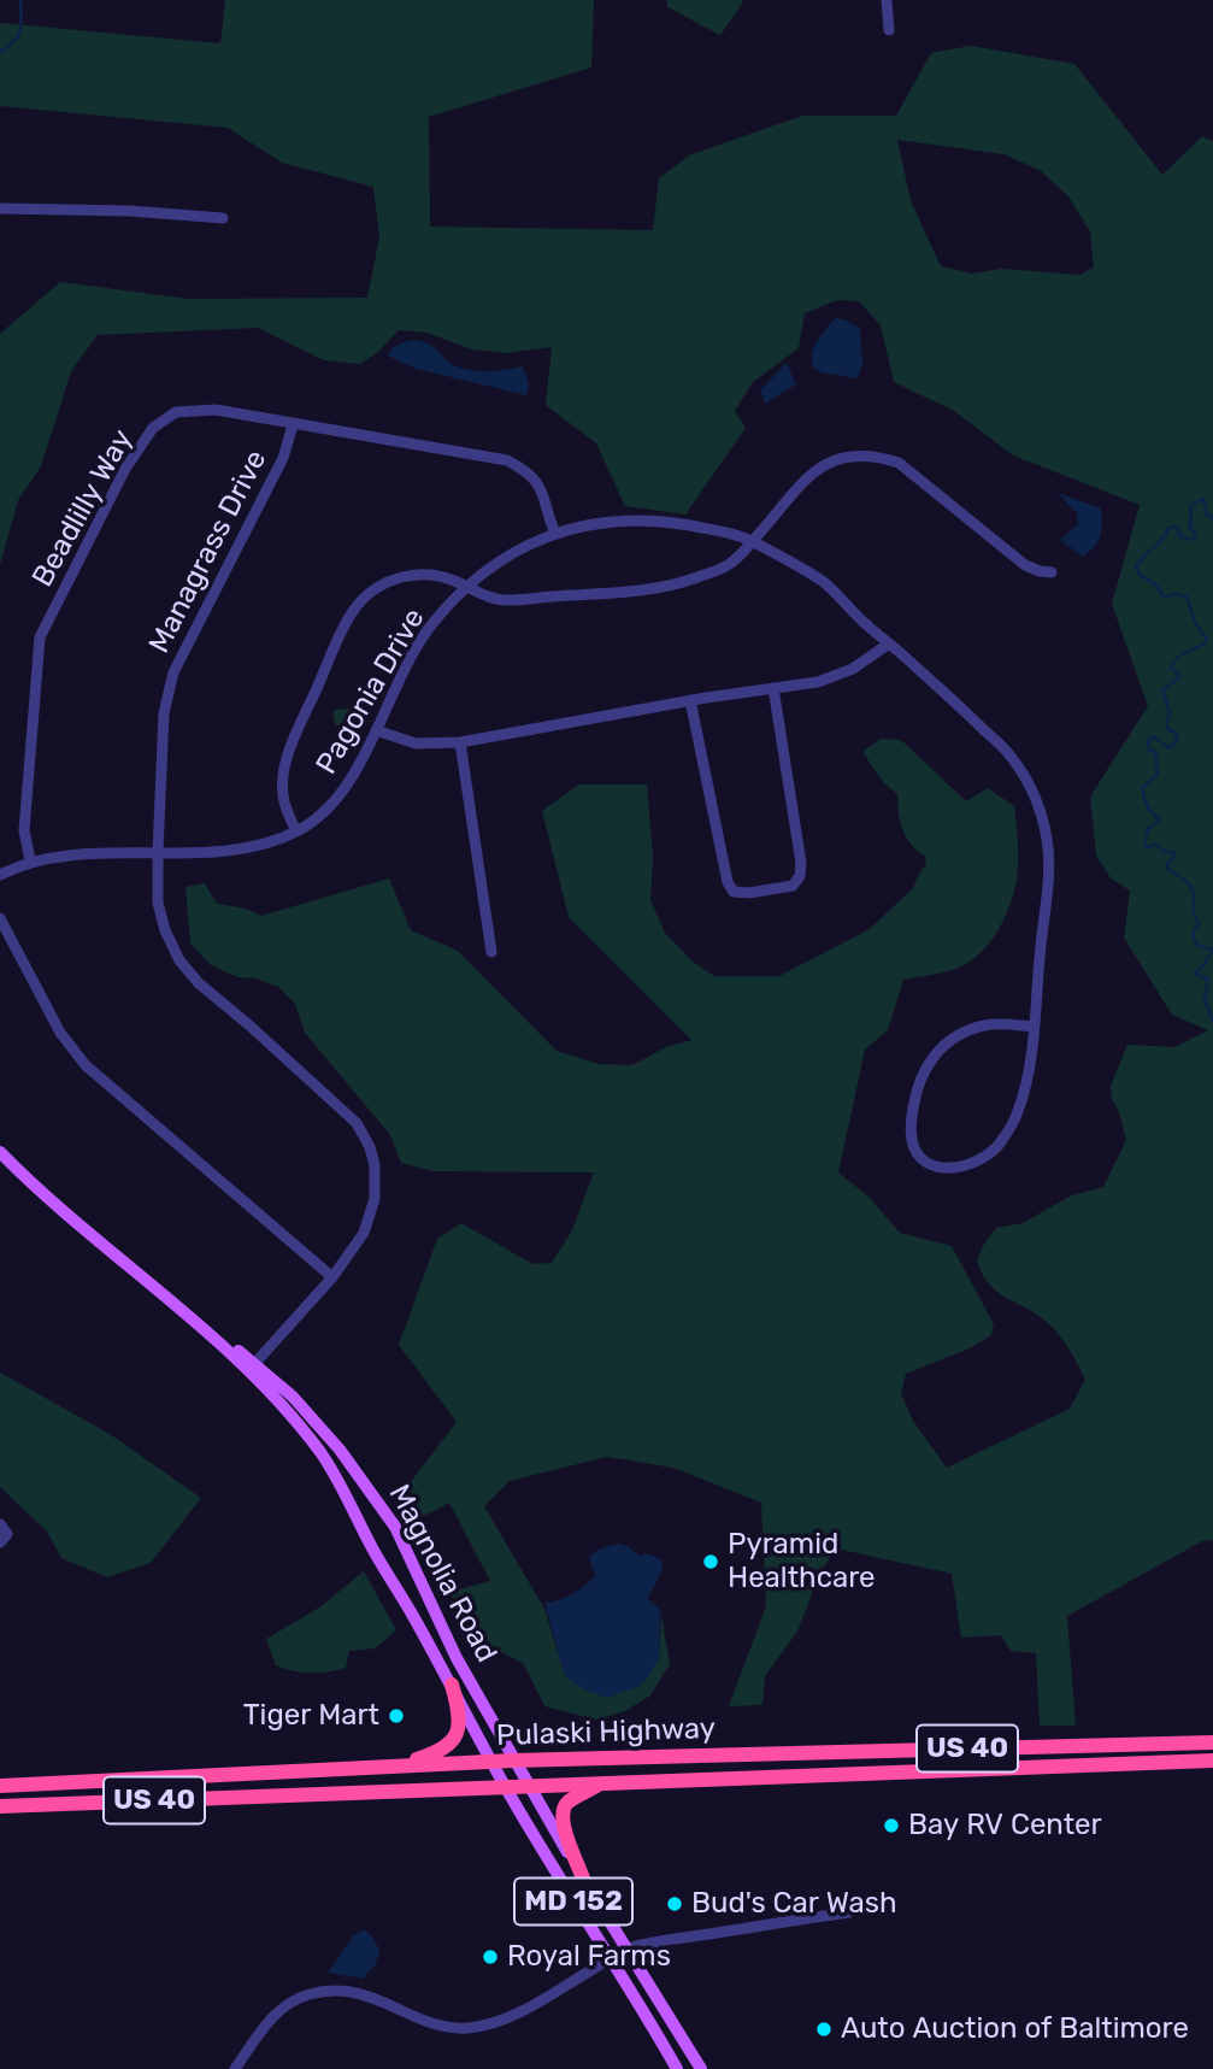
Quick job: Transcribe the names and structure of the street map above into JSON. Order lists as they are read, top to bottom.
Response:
{
  "streets": {
    "highway": ["Pulaski Highway", "US 40"],
    "main road": ["Magnolia Road", "MD 152"],
    "street": ["Beadlilly Way", "Managrass Drive", "Pagonia Drive"]
  },
  "crossings": [
    ["Beadlilly Way", "Managrass Drive"],
    ["Beadlilly Way", "Pagonia Drive"],
    ["Managrass Drive", "Pagonia Drive"],
    ["Managrass Drive", "Magnolia Road"],
    ["Magnolia Road", "Pulaski Highway"],
    ["Magnolia Road", "MD 152"],
    ["Pulaski Highway", "MD 152"]
  ],
  "places": [
    "Pyramid Healthcare",
    "Tiger Mart",
    "Bay RV Center",
    "Bud's Car Wash",
    "Royal Farms",
    "Auto Auction of Baltimore"
  ]
}
